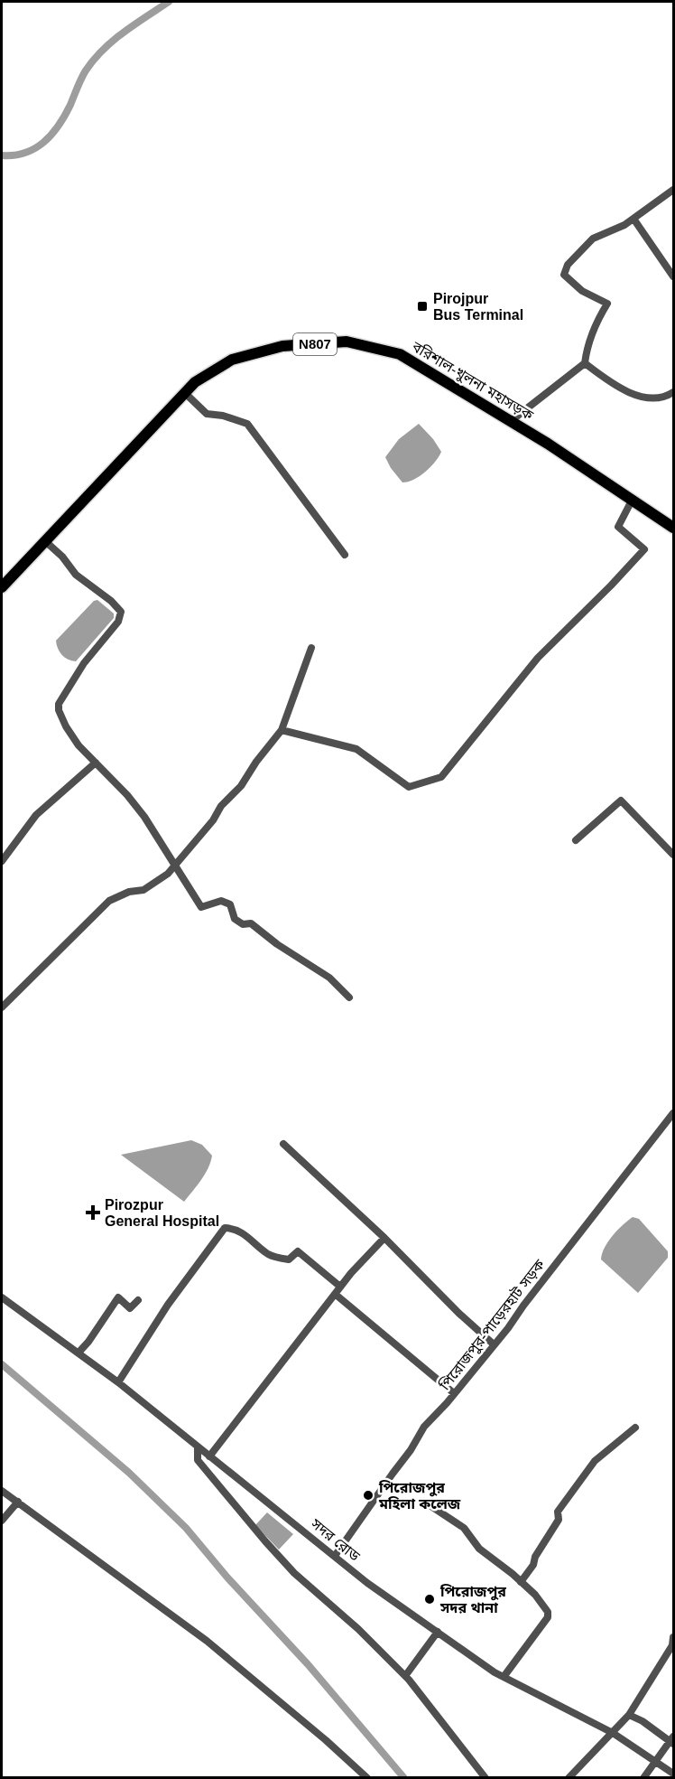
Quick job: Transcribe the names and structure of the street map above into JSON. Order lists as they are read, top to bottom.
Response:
{
  "streets": {
    "highway": ["N807", "বরিশাল-খুলনা মহাসড়ক"],
    "street": ["পিরোজপুর-পাড়েরহাট সড়ক", "সদর রোড"]
  },
  "crossings": [
    ["পিরোজপুর-পাড়েরহাট সড়ক", "সদর রোড"]
  ],
  "places": {
    "transit": ["Pirojpur Bus Terminal"],
    "health": ["Pirozpur General Hospital"],
    "other": ["পিরোজপুর মহিলা কলেজ", "পিরোজপুর সদর থানা"]
  }
}
